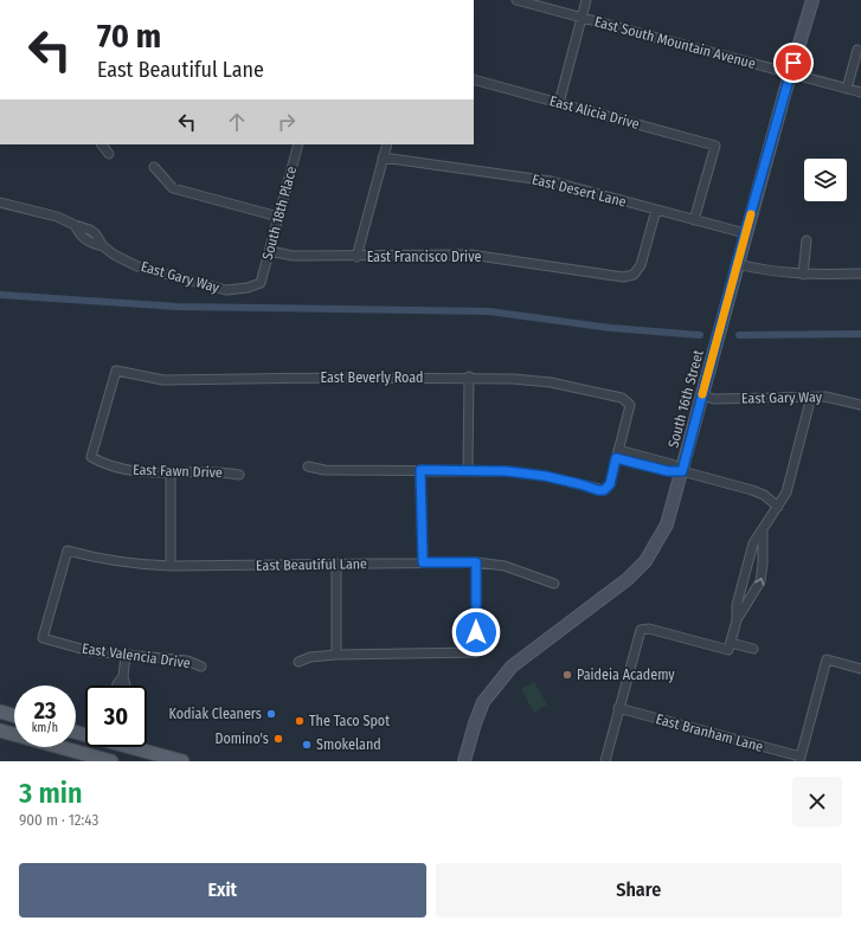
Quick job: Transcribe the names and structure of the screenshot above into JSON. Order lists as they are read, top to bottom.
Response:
{
  "streets": {
    "main road": ["South 16th Street"],
    "street": [
      "East South Mountain Avenue",
      "East Alicia Drive",
      "East Desert Lane",
      "South 18th Place",
      "East Francisco Drive",
      "East Gary Way",
      "East Beverly Road",
      "East Fawn Drive",
      "East Beautiful Lane",
      "East Valencia Drive",
      "East Branham Lane"
    ]
  },
  "crossings": [
    ["East South Mountain Avenue", "South 16th Street"],
    ["East Alicia Drive", "East Desert Lane"],
    ["East Desert Lane", "East Francisco Drive"],
    ["East Desert Lane", "South 16th Street"],
    ["South 18th Place", "East Francisco Drive"],
    ["South 18th Place", "East Gary Way"],
    ["East Gary Way", "South 16th Street"],
    ["East Beverly Road", "East Fawn Drive"],
    ["East Beautiful Lane", "East Valencia Drive"]
  ],
  "places": [
    "Paideia Academy",
    "Kodiak Cleaners",
    "The Taco Spot",
    "Domino's",
    "Smokeland"
  ],
  "page": {
    "turn": ["70 m", "East Beautiful Lane"],
    "speed": "23 km/h",
    "limit": "30",
    "heading": ["3 min", "900 m · 12:43"],
    "buttons": ["Exit", "Share"]
  }
}
